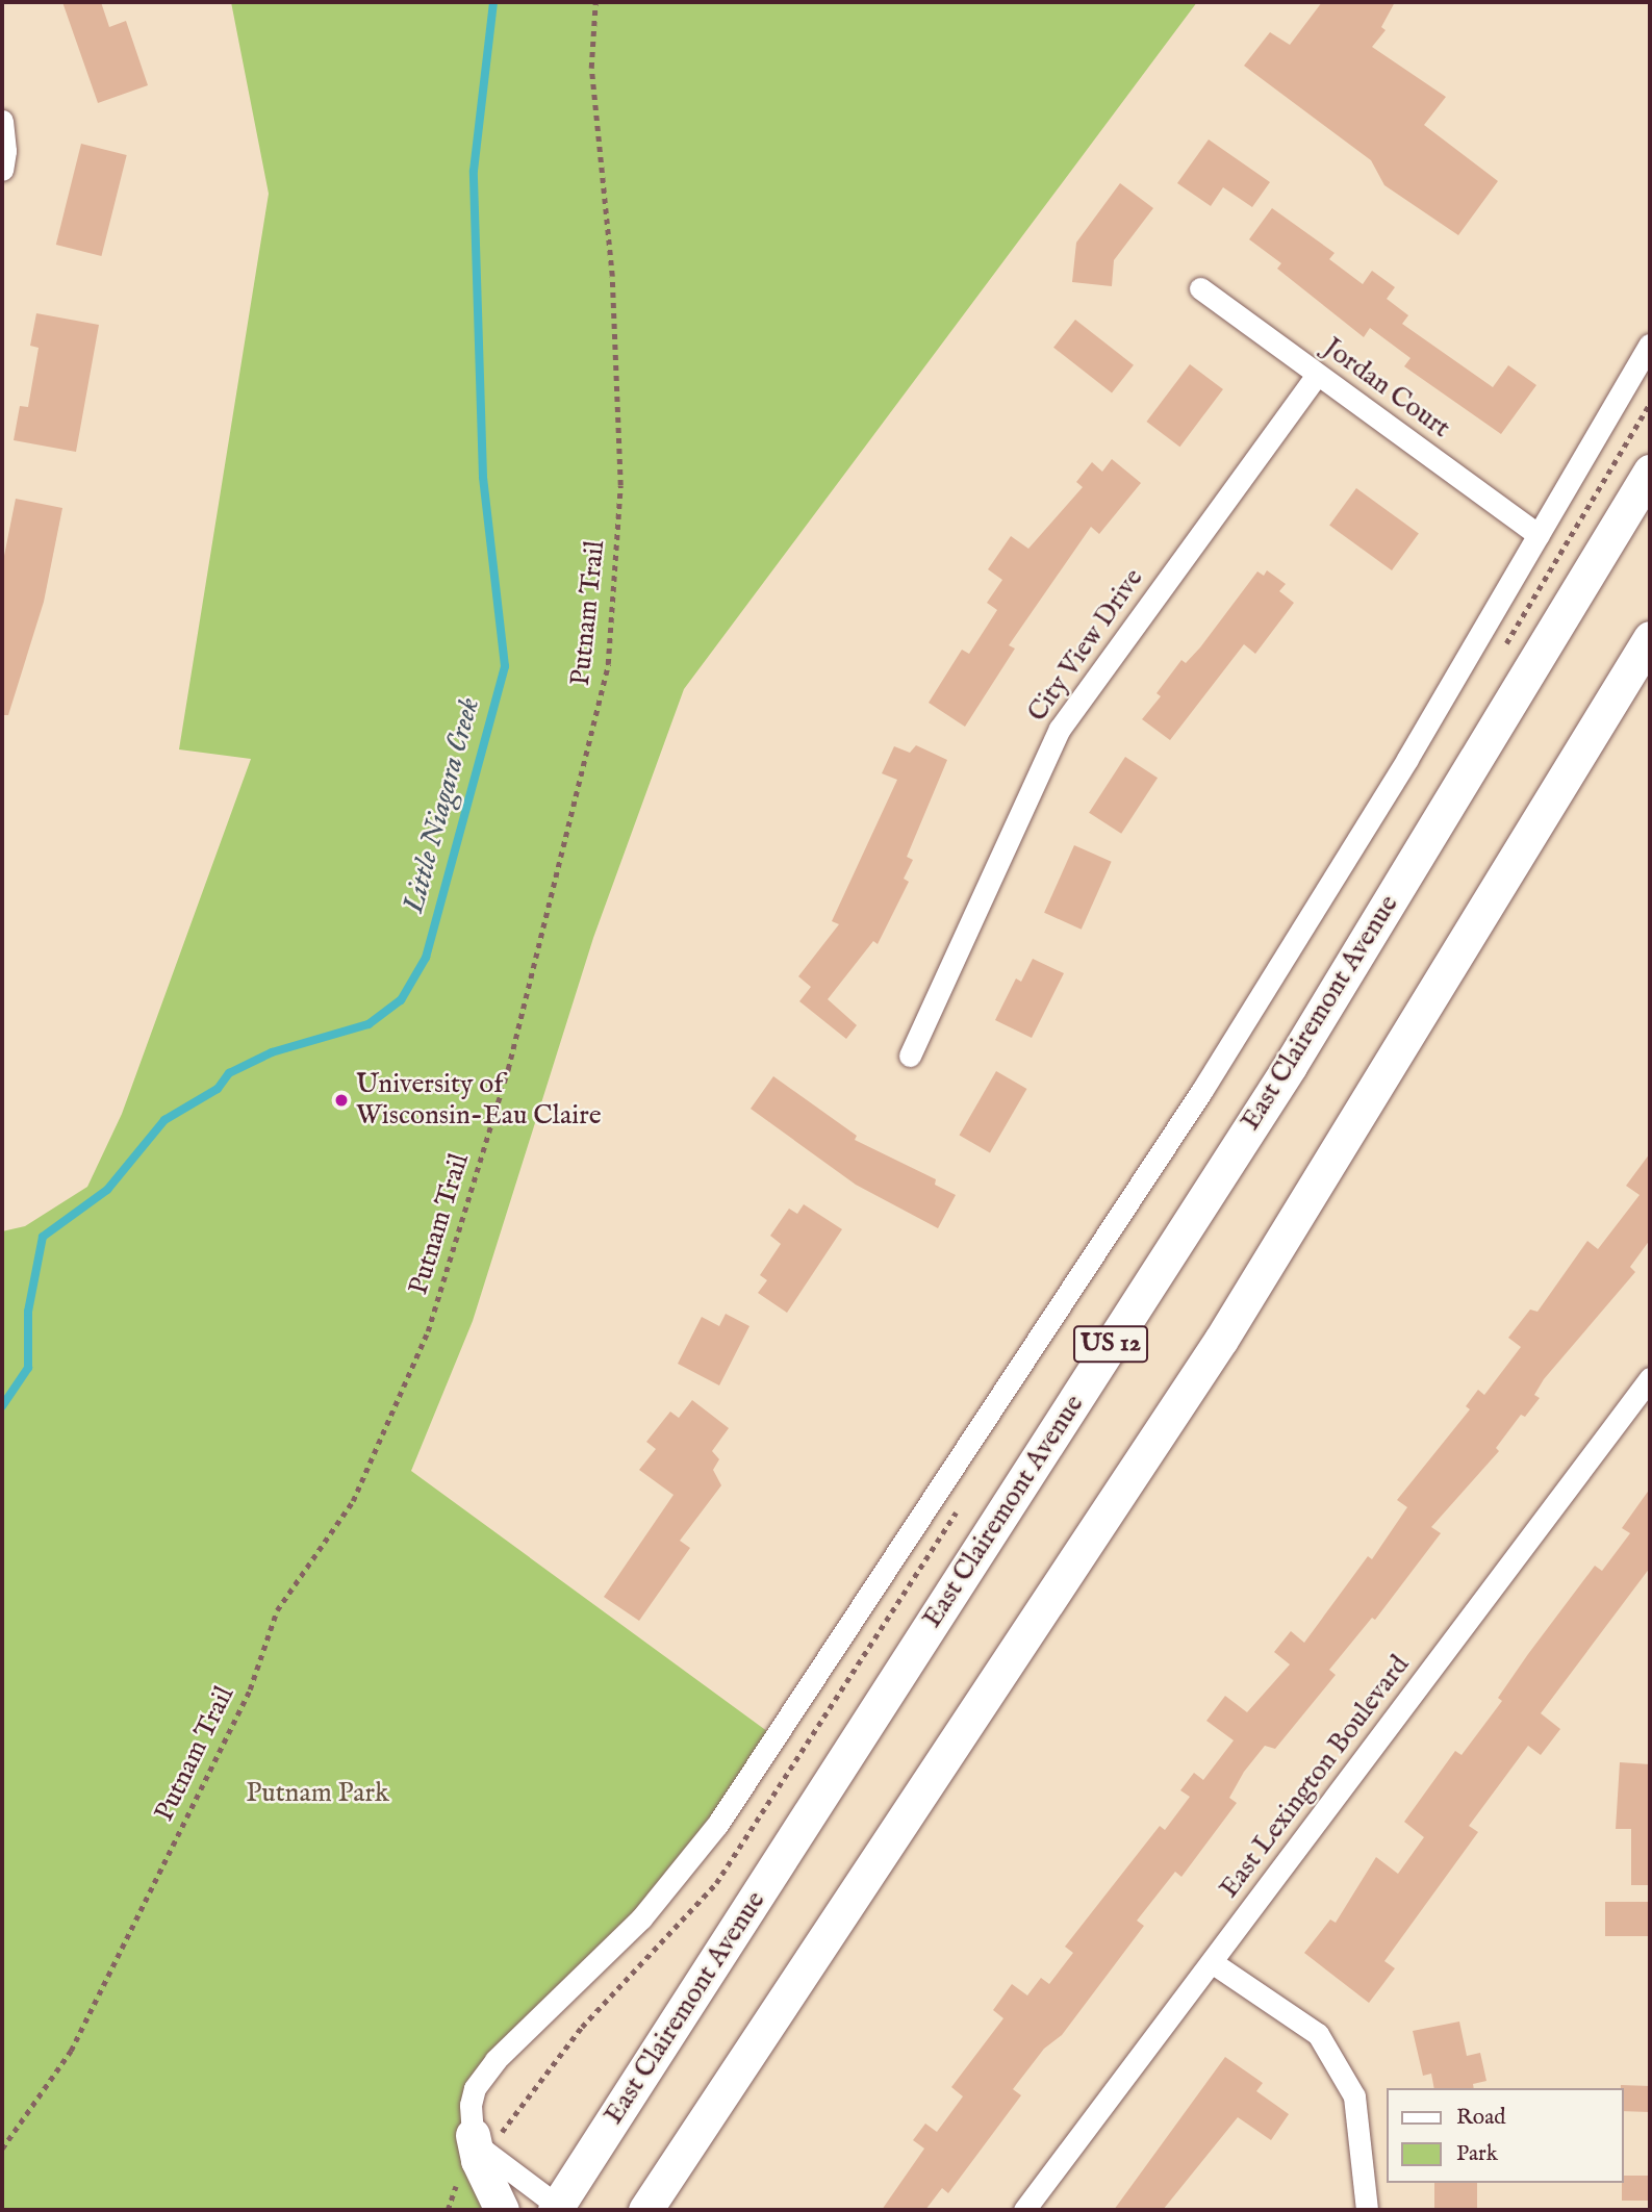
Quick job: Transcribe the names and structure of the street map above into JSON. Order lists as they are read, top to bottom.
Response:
{
  "streets": {
    "main road": ["East Clairemont Avenue", "US 12"],
    "street": ["Jordan Court", "City View Drive", "East Lexington Boulevard"],
    "path": ["Putnam Trail"]
  },
  "crossings": [
    ["Jordan Court", "City View Drive"]
  ],
  "water": ["Little Niagara Creek"],
  "parks": ["Putnam Park"],
  "places": ["University of Wisconsin-Eau Claire"],
  "legend": ["Road", "Park"]
}
